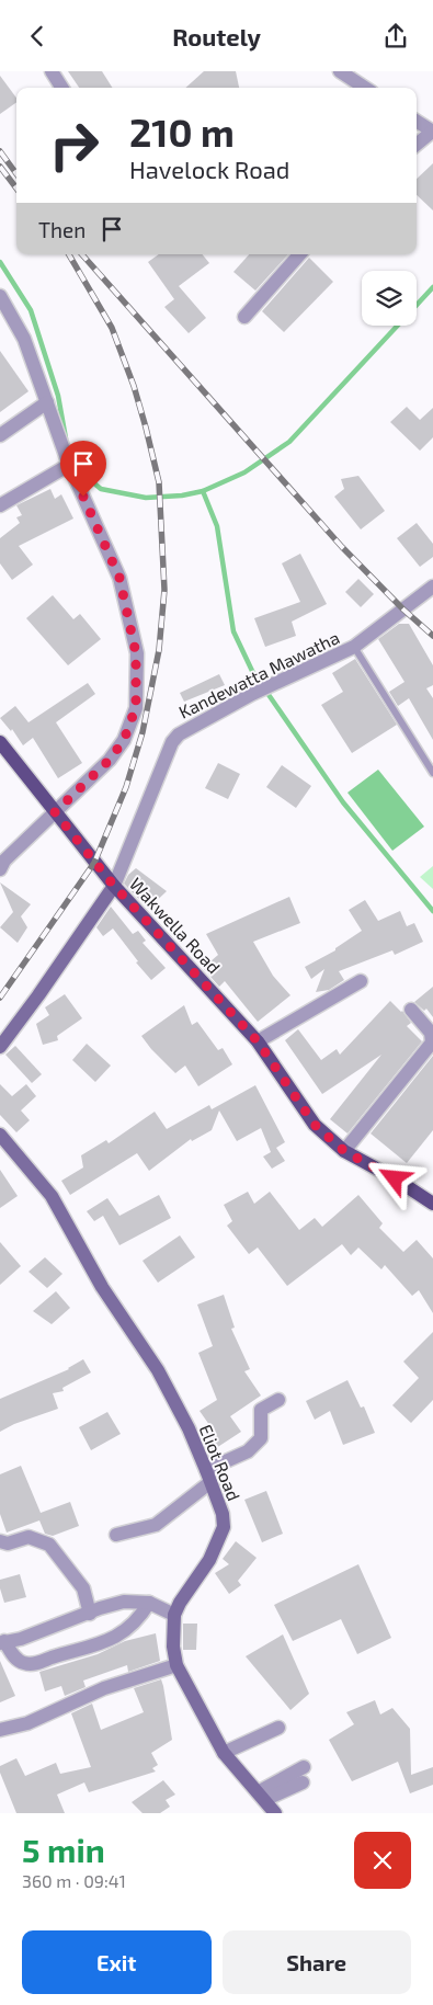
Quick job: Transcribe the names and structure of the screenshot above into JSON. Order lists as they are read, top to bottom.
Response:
{
  "streets": {
    "main road": ["Wakwella Road"],
    "street": ["Kandewatta Mawatha", "Eliot Road"]
  },
  "crossings": [
    ["Kandewatta Mawatha", "Wakwella Road"]
  ],
  "page": {
    "header": "Routely",
    "turn": ["210 m", "Havelock Road"],
    "then": "Then",
    "heading": ["5 min", "360 m · 09:41"],
    "buttons": ["Exit", "Share"]
  }
}
